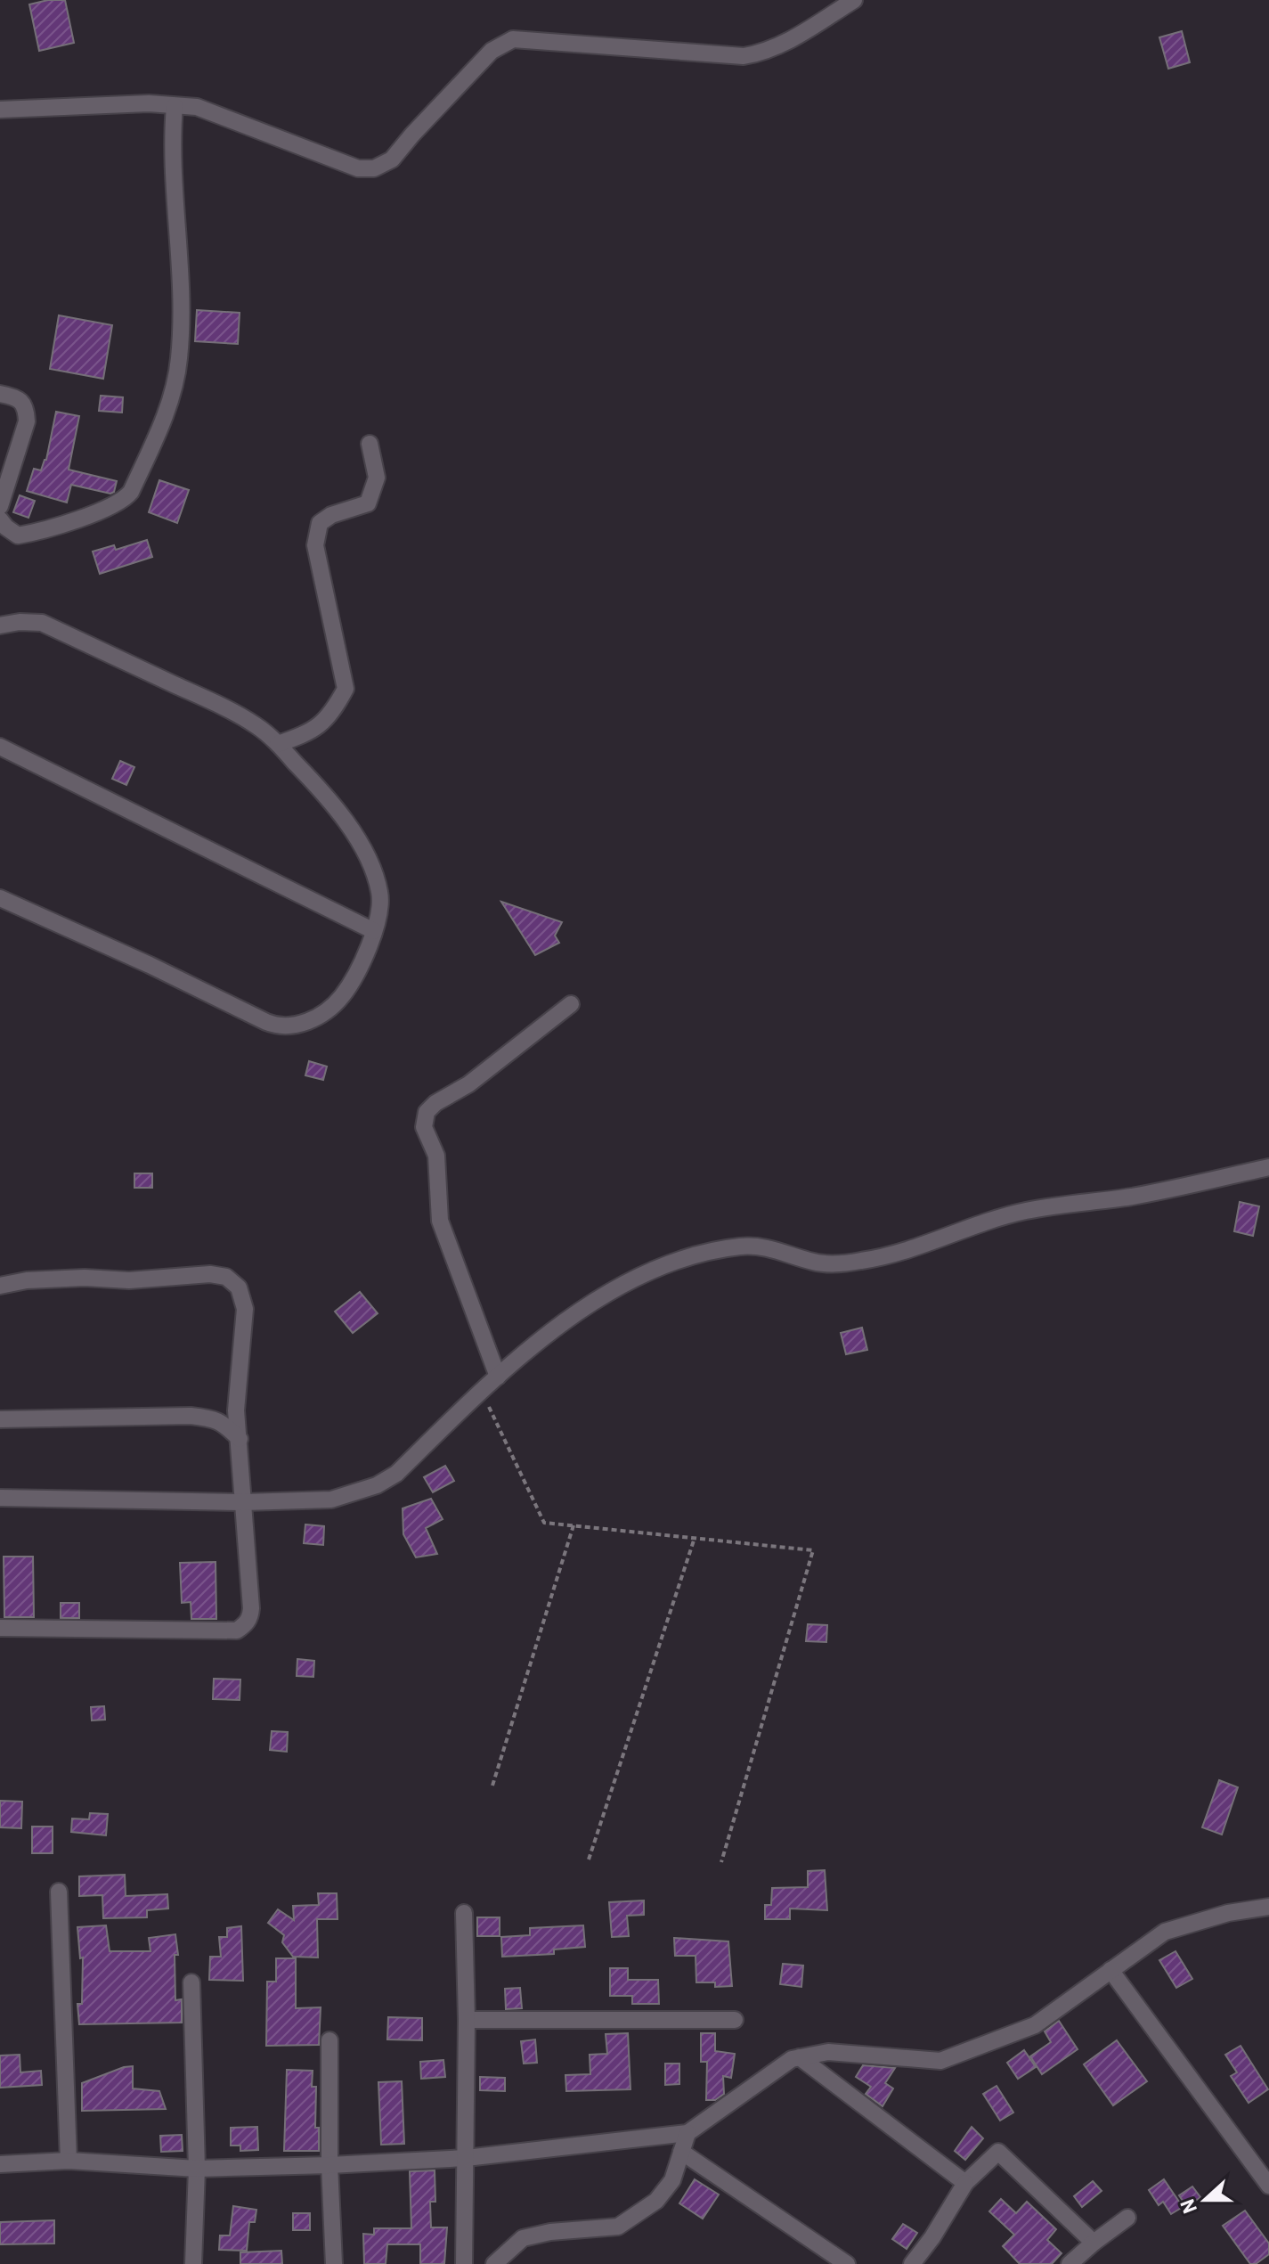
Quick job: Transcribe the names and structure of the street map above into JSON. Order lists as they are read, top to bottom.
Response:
{
  "north": "left"
}
